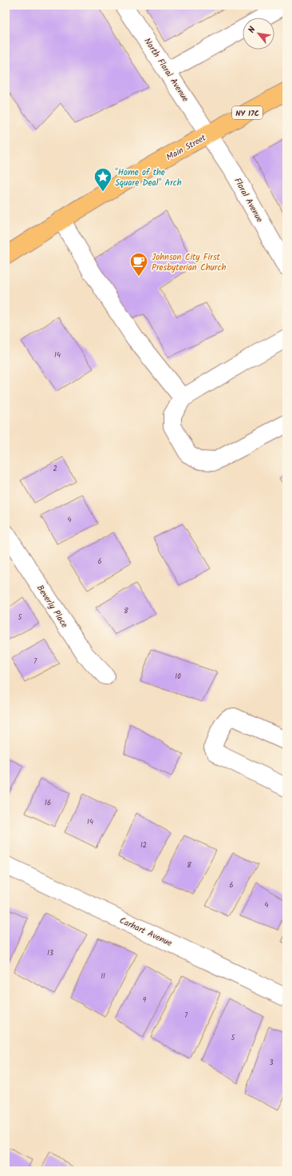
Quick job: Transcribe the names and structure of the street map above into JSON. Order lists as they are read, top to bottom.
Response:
{
  "streets": {
    "main road": ["NY 17C", "Main Street"],
    "street": [
      "North Floral Avenue",
      "Floral Avenue",
      "Beverly Place",
      "Carhart Avenue"
    ]
  },
  "crossings": [
    ["North Floral Avenue", "Main Street"],
    ["North Floral Avenue", "Floral Avenue"],
    ["Main Street", "Floral Avenue"]
  ],
  "places": {
    "place": ["\"Home of the Square Deal\" Arch"],
    "cafe": ["Johnson City First Presbyterian Church"]
  },
  "house_numbers": [
    "14",
    "2",
    "4",
    "6",
    "8",
    "5",
    "7",
    "10",
    "16",
    "14",
    "12",
    "8",
    "6",
    "4",
    "13",
    "11",
    "9",
    "7",
    "5",
    "3"
  ],
  "north": "top left"
}
